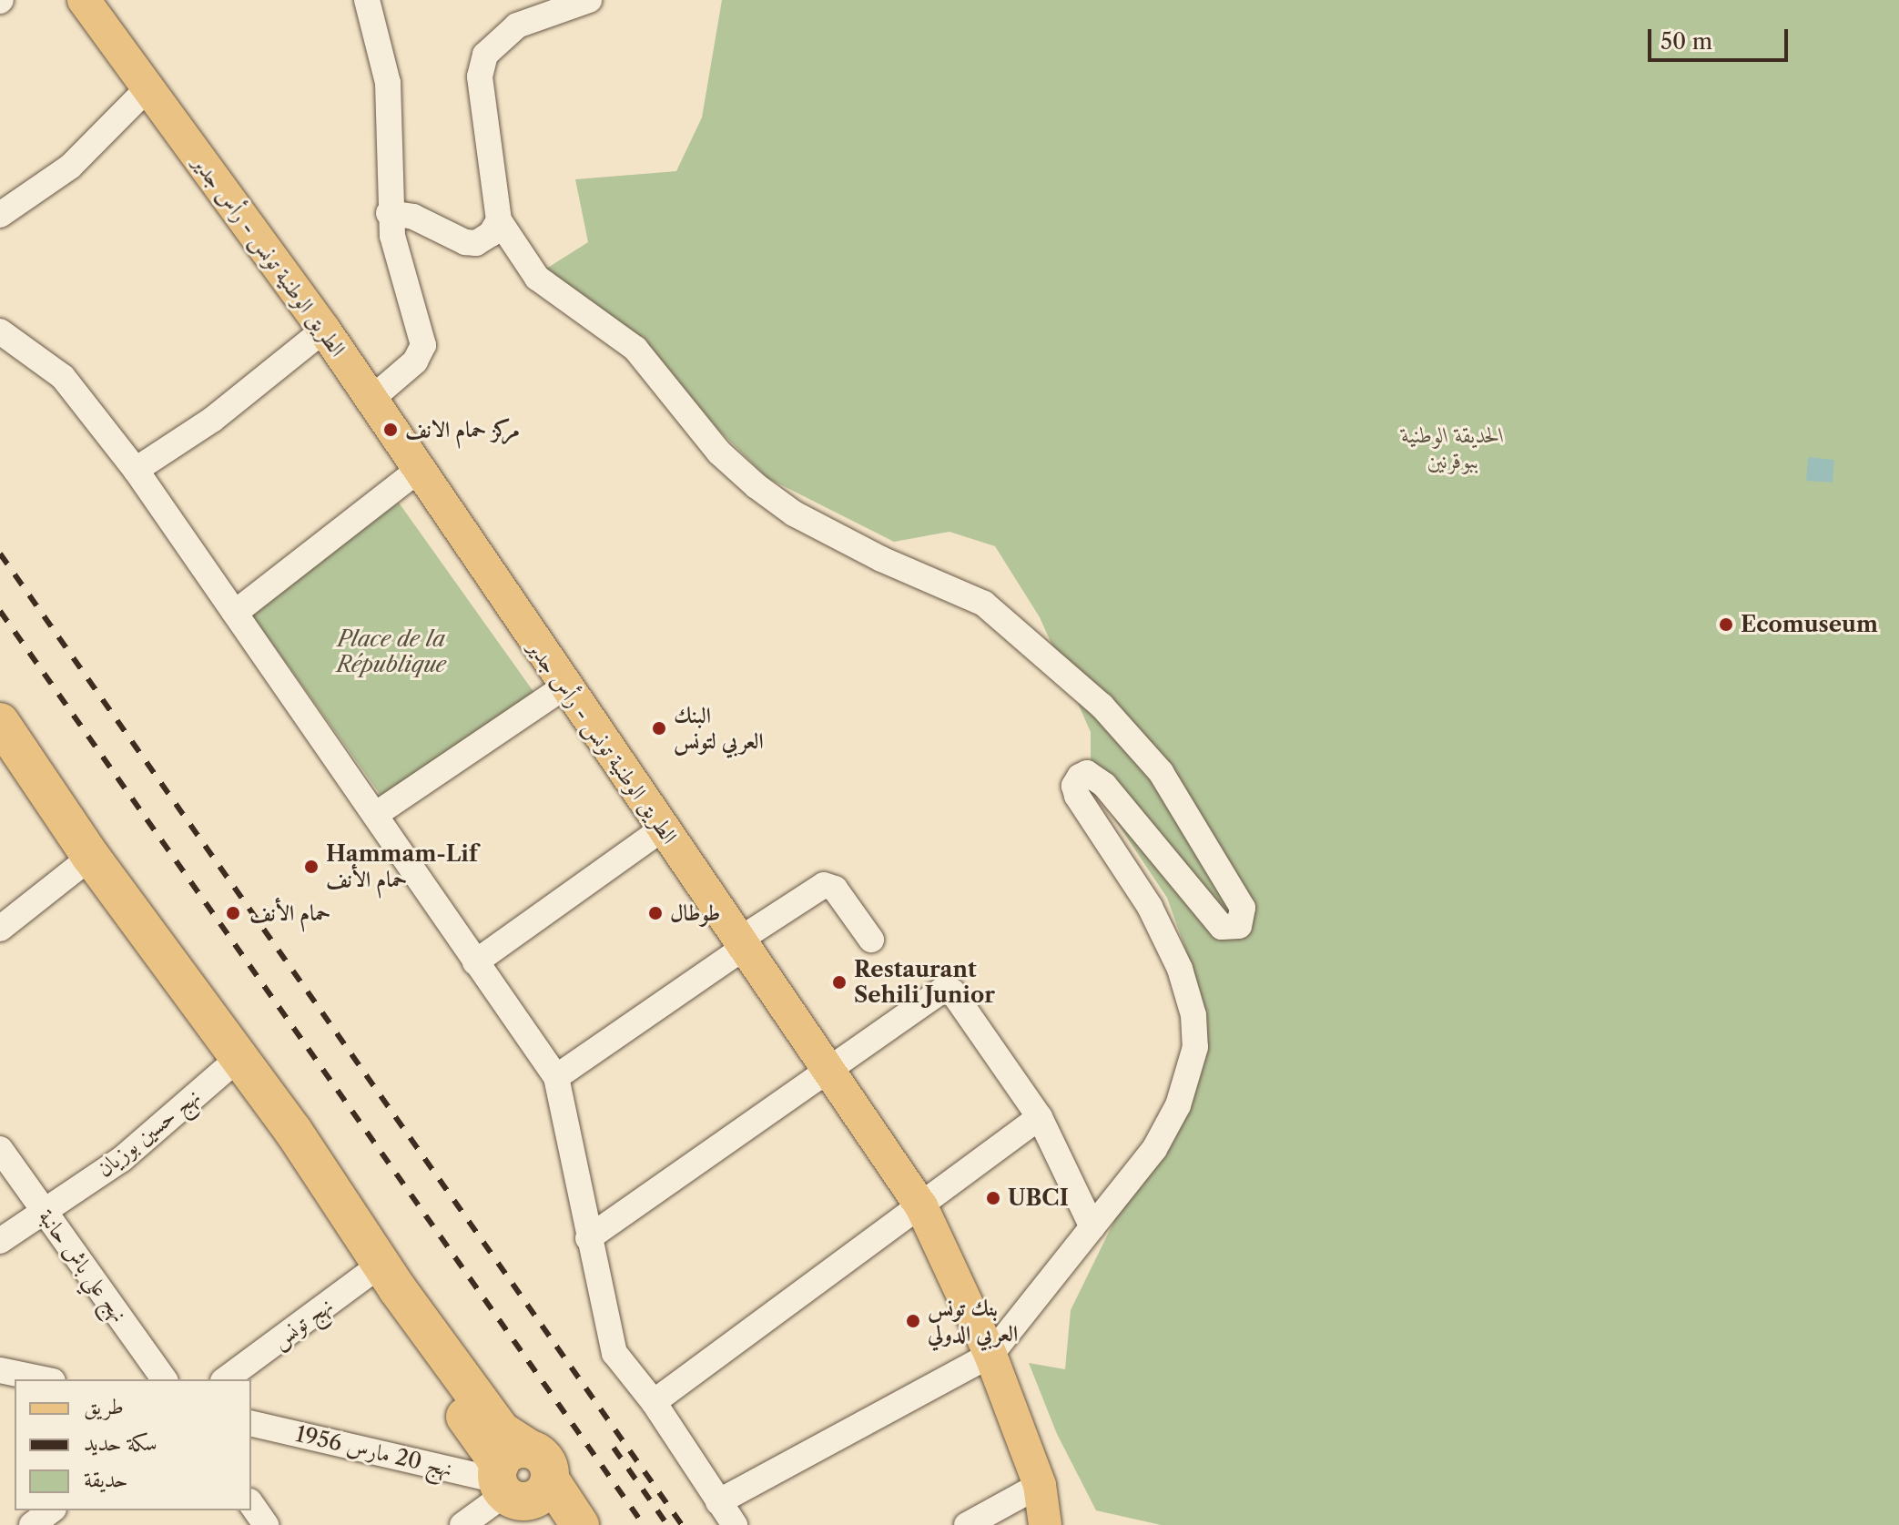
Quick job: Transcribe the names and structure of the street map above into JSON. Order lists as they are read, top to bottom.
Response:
{
  "streets": {
    "main road": ["الطريق الوطنية تونس - رأس جدير"],
    "street": [
      "نهج حسين بوزيان",
      "نهج علي باش حانبة",
      "نهج تونس",
      "نهج 20 مارس 1956"
    ]
  },
  "crossings": [
    ["نهج حسين بوزيان", "نهج علي باش حانبة"]
  ],
  "parks": ["الحديقة الوطنية ببوقرنين", "Place de la République"],
  "places": [
    "مركز حمام الانف",
    "Ecomuseum",
    "البنك العربي لتونس",
    "Hammam-Lif حمام الأنف",
    "حمام الأنف",
    "طوطال",
    "Restaurant Sehili Junior",
    "UBCI",
    "بنك تونس العربي الدولي"
  ],
  "legend": ["طريق", "سكة حديد", "حديقة"],
  "scale_bar": "50 m"
}
